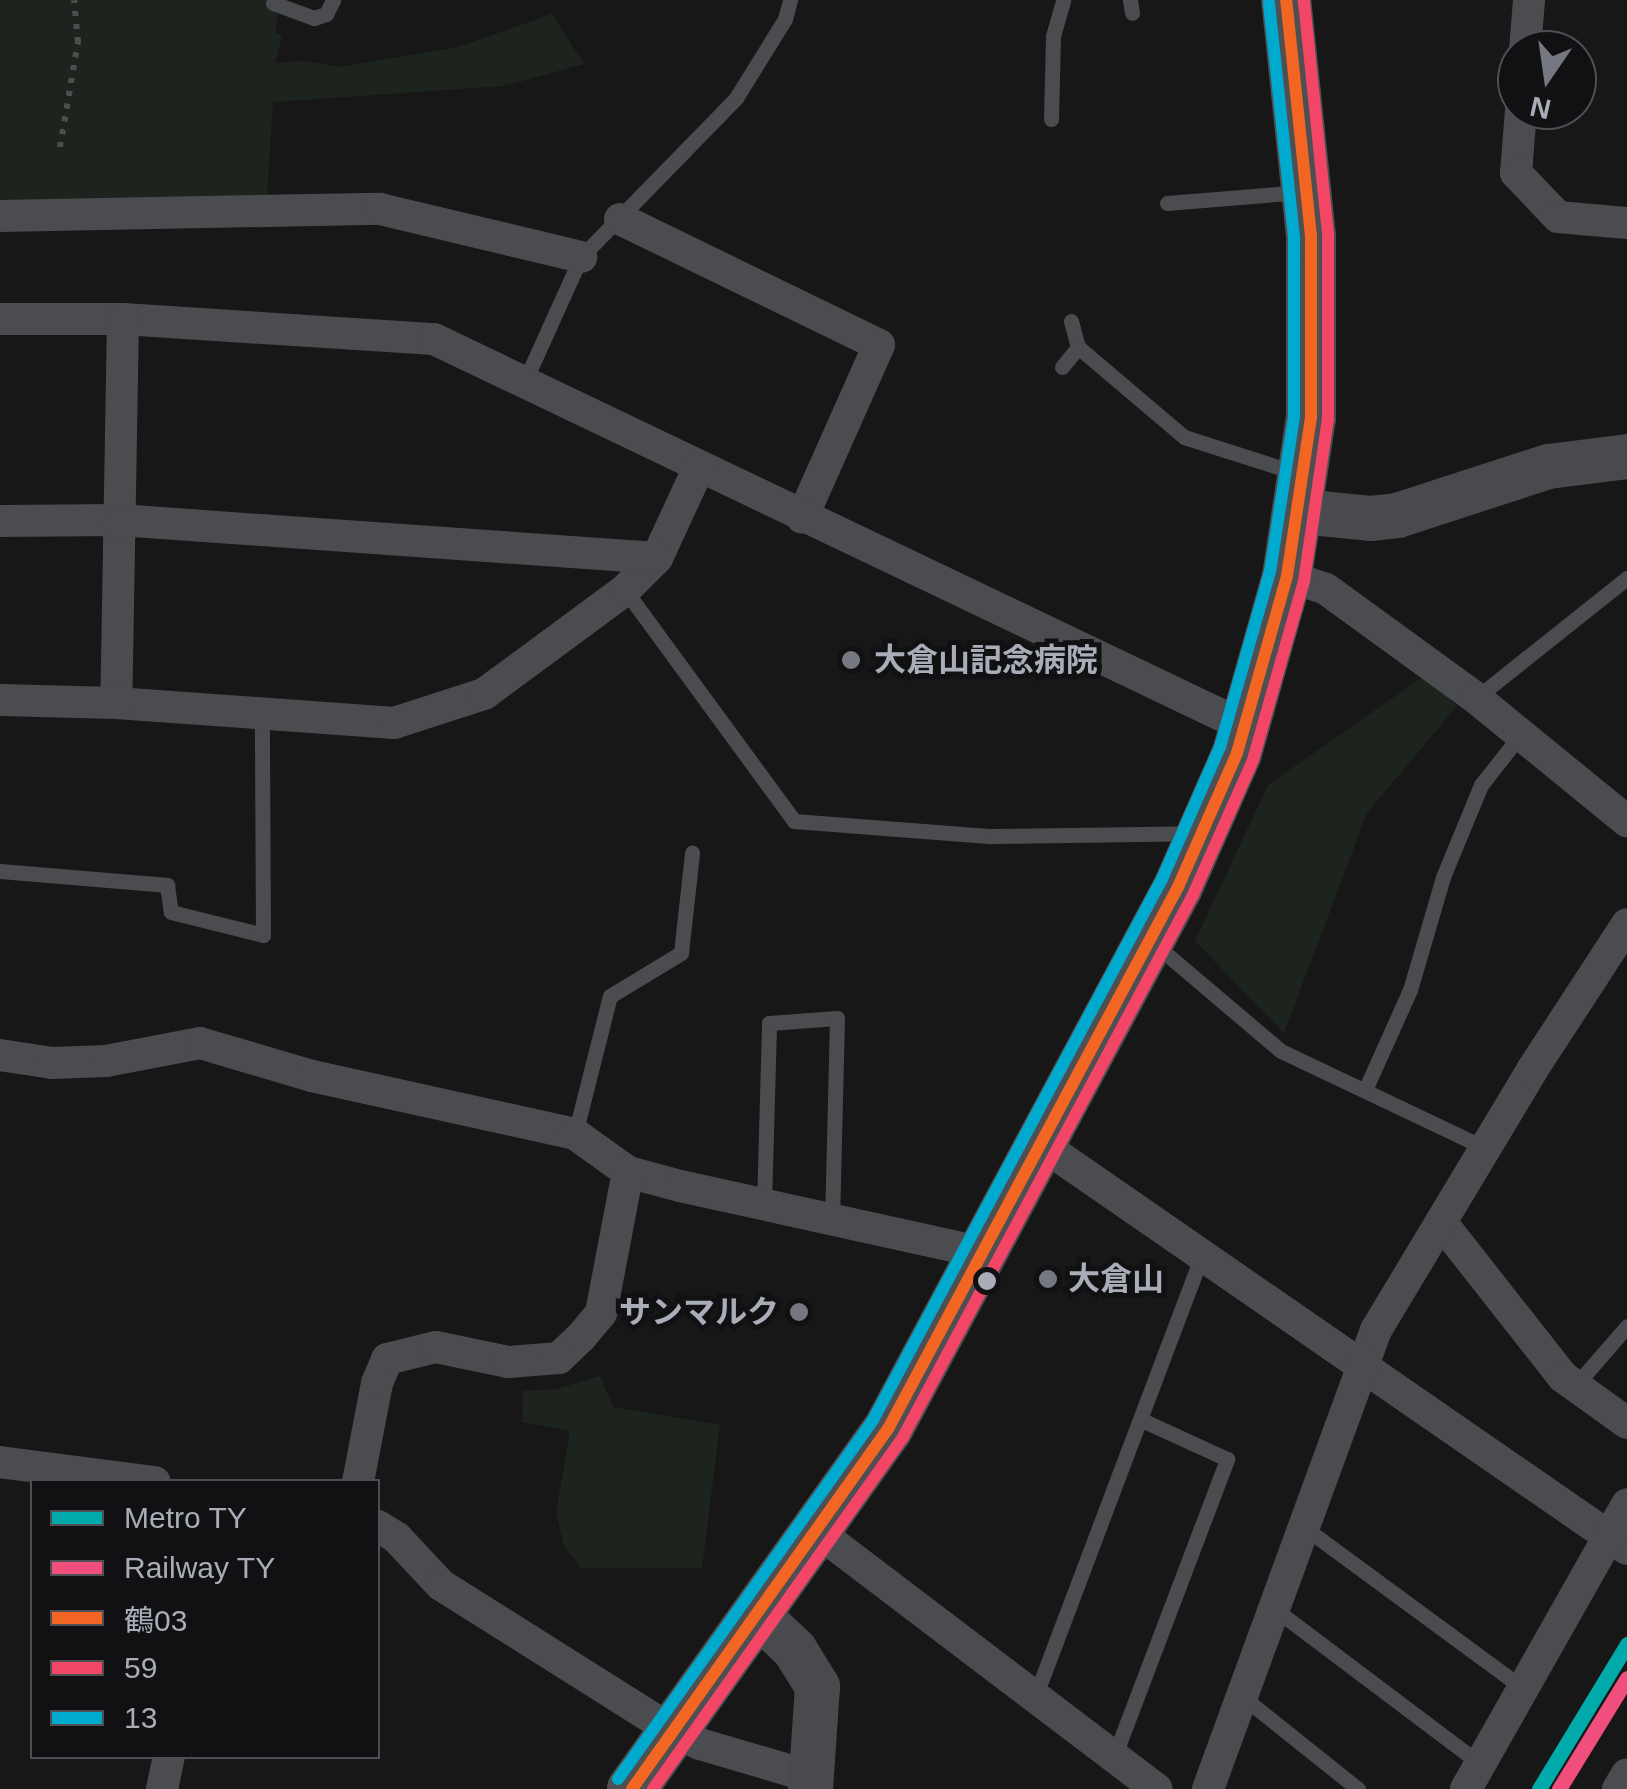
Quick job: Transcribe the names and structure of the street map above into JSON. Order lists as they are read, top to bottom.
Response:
{
  "places": ["大倉山記念病院", "大倉山", "サンマルク"],
  "lines": [
    "transit line 鶴03",
    "transit line 59",
    "transit line 13",
    "metro line TY",
    "rail line TY"
  ],
  "legend": [
    "Metro TY",
    "Railway TY",
    "鶴03",
    "59",
    "13"
  ],
  "north": "bottom"
}
